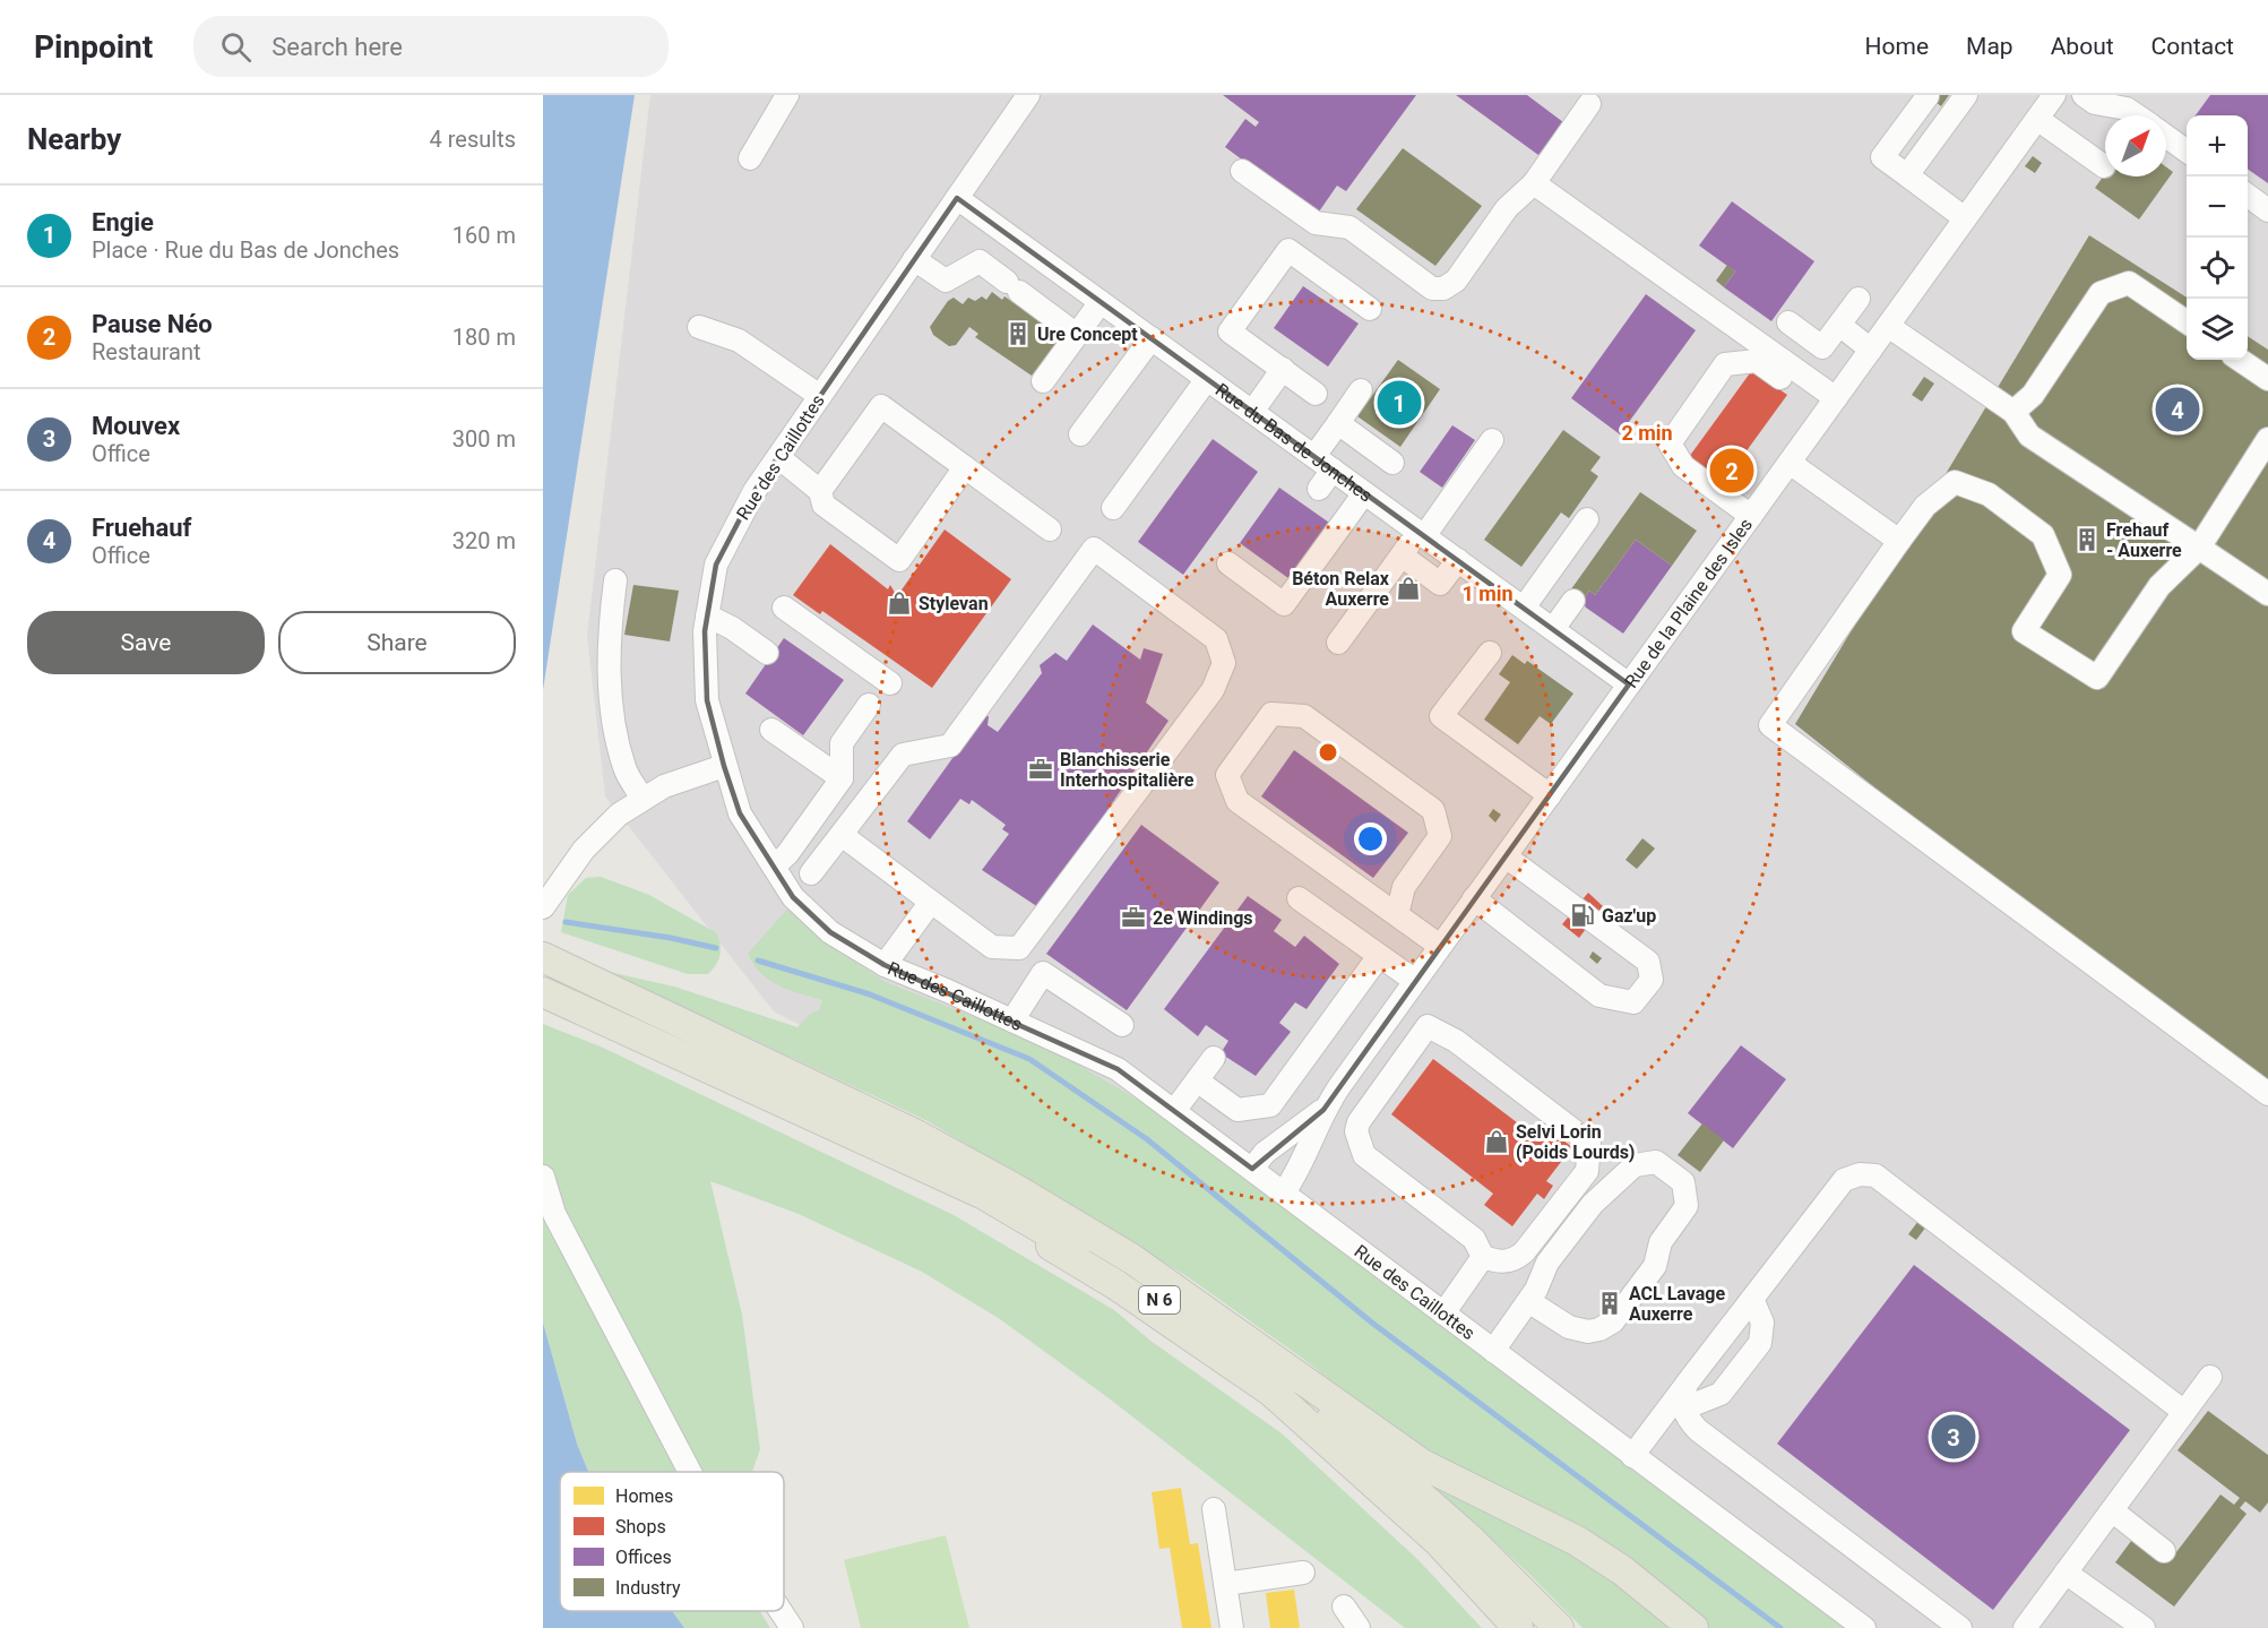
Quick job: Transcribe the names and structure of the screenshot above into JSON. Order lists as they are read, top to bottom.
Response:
{
  "streets": {
    "main road": ["N 6"],
    "street": ["Rue du Bas de Jonches", "Rue des Caillottes", "Rue de la Plaine des Isles"]
  },
  "crossings": [
    ["Rue du Bas de Jonches", "Rue des Caillottes"],
    ["Rue du Bas de Jonches", "Rue de la Plaine des Isles"],
    ["Rue des Caillottes", "Rue de la Plaine des Isles"]
  ],
  "places": {
    "building": ["Ure Concept", "Frehauf - Auxerre", "ACL Lavage Auxerre"],
    "shop": ["Béton Relax Auxerre", "Stylevan", "Selvi Lorin (Poids Lourds)"],
    "office": ["Blanchisserie Interhospitalière", "2e Windings"],
    "fuel station": ["Gaz'up"]
  },
  "legend": [
    "Homes",
    "Shops",
    "Offices",
    "Industry"
  ],
  "north": "top right",
  "page": {
    "header": "Pinpoint",
    "search": "Search here",
    "nav": [
      "Home",
      "Map",
      "About",
      "Contact"
    ],
    "heading": ["Nearby", "4 results"],
    "map_buttons": ["+", "−"],
    "list": [
      {
        "mark": "1",
        "name": "Engie",
        "note": "Place · Rue du Bas de Jonches",
        "value": "160 m"
      },
      {
        "mark": "2",
        "name": "Pause Néo",
        "note": "Restaurant",
        "value": "180 m"
      },
      {
        "mark": "3",
        "name": "Mouvex",
        "note": "Office",
        "value": "300 m"
      },
      {
        "mark": "4",
        "name": "Fruehauf",
        "note": "Office",
        "value": "320 m"
      }
    ],
    "pins": [
      "1",
      "4",
      "2",
      "3"
    ],
    "buttons": ["Save", "Share"]
  },
  "rings": ["2 min", "1 min"]
}
